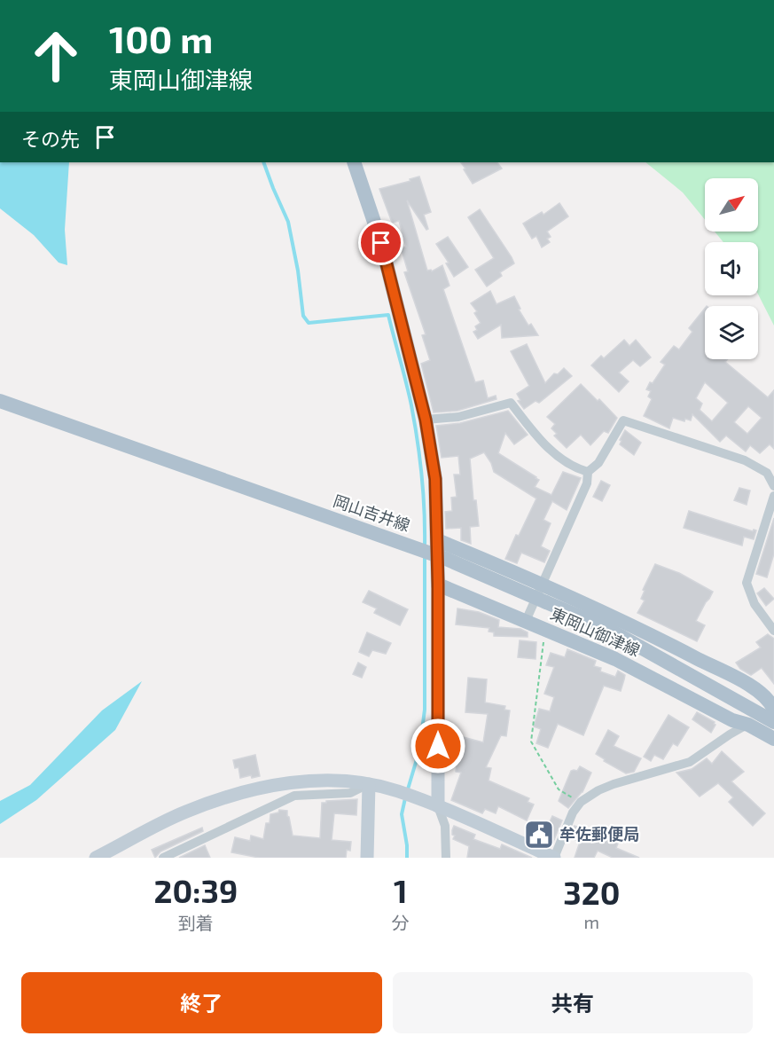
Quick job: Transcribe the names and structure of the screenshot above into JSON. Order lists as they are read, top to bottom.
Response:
{
  "streets": {
    "main road": ["岡山吉井線", "東岡山御津線"]
  },
  "places": {
    "public building": ["牟佐郵便局"]
  },
  "north": "top right",
  "page": {
    "turn": ["100 m", "東岡山御津線"],
    "then": "その先",
    "eta": [
      "20:39",
      "到着",
      "1",
      "分",
      "320",
      "m"
    ],
    "buttons": ["終了", "共有"]
  }
}
